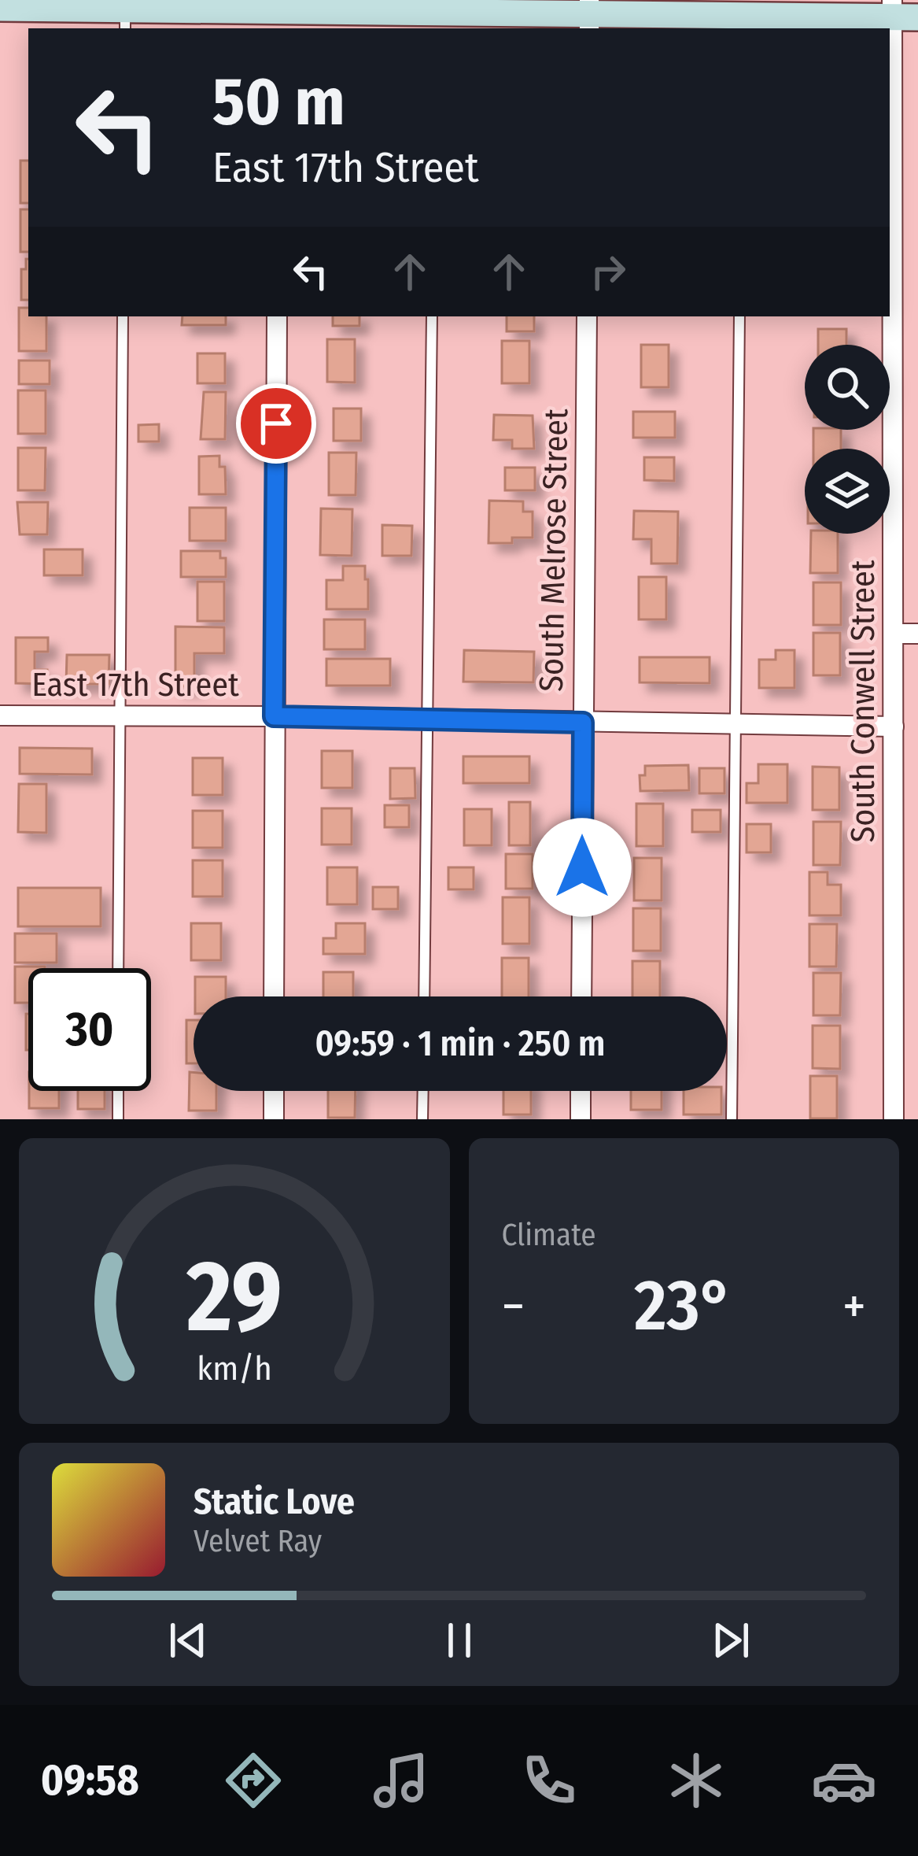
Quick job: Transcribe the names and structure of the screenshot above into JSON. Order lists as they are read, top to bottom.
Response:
{
  "streets": {
    "street": ["South Melrose Street", "East 17th Street", "South Conwell Street"]
  },
  "crossings": [
    ["South Melrose Street", "East 17th Street"],
    ["East 17th Street", "South Conwell Street"]
  ],
  "page": {
    "turn": ["50 m", "East 17th Street"],
    "limit": "30",
    "trip": "09:59 · 1 min · 250 m",
    "tile": "Climate",
    "heat": ["−", "23°", "+"],
    "song": ["Static Love", "Velvet Ray"],
    "tabs": "09:58",
    "gauge": ["29", "km/h"]
  }
}
